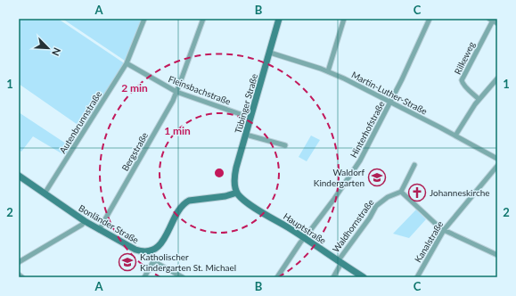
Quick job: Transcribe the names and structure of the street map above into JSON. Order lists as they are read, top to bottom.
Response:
{
  "streets": {
    "main road": ["Tübinger Straße", "Bonländer Straße", "Hauptstraße"],
    "street": [
      "Rilkeweg",
      "Fleinsbachstraße",
      "Martin-Luther-Straße",
      "Autenbrunnstraße",
      "Hinterhofstraße",
      "Bergstraße",
      "Waldhornstraße",
      "Kanalstraße"
    ]
  },
  "crossings": [
    ["Fleinsbachstraße", "Tübinger Straße"],
    ["Fleinsbachstraße", "Autenbrunnstraße"],
    ["Fleinsbachstraße", "Bergstraße"],
    ["Martin-Luther-Straße", "Tübinger Straße"],
    ["Martin-Luther-Straße", "Hinterhofstraße"],
    ["Tübinger Straße", "Hauptstraße"],
    ["Autenbrunnstraße", "Bonländer Straße"],
    ["Hinterhofstraße", "Hauptstraße"],
    ["Bergstraße", "Bonländer Straße"],
    ["Waldhornstraße", "Hauptstraße"]
  ],
  "places": {
    "school or university": ["Waldorf Kindergarten", "Katholischer Kindergarten St. Michael"],
    "church": ["Johanneskirche"]
  },
  "north": "bottom right",
  "grid": {
    "columns": ["A", "B", "C"],
    "rows": ["1", "2"]
  },
  "rings": ["2 min", "1 min"]
}
